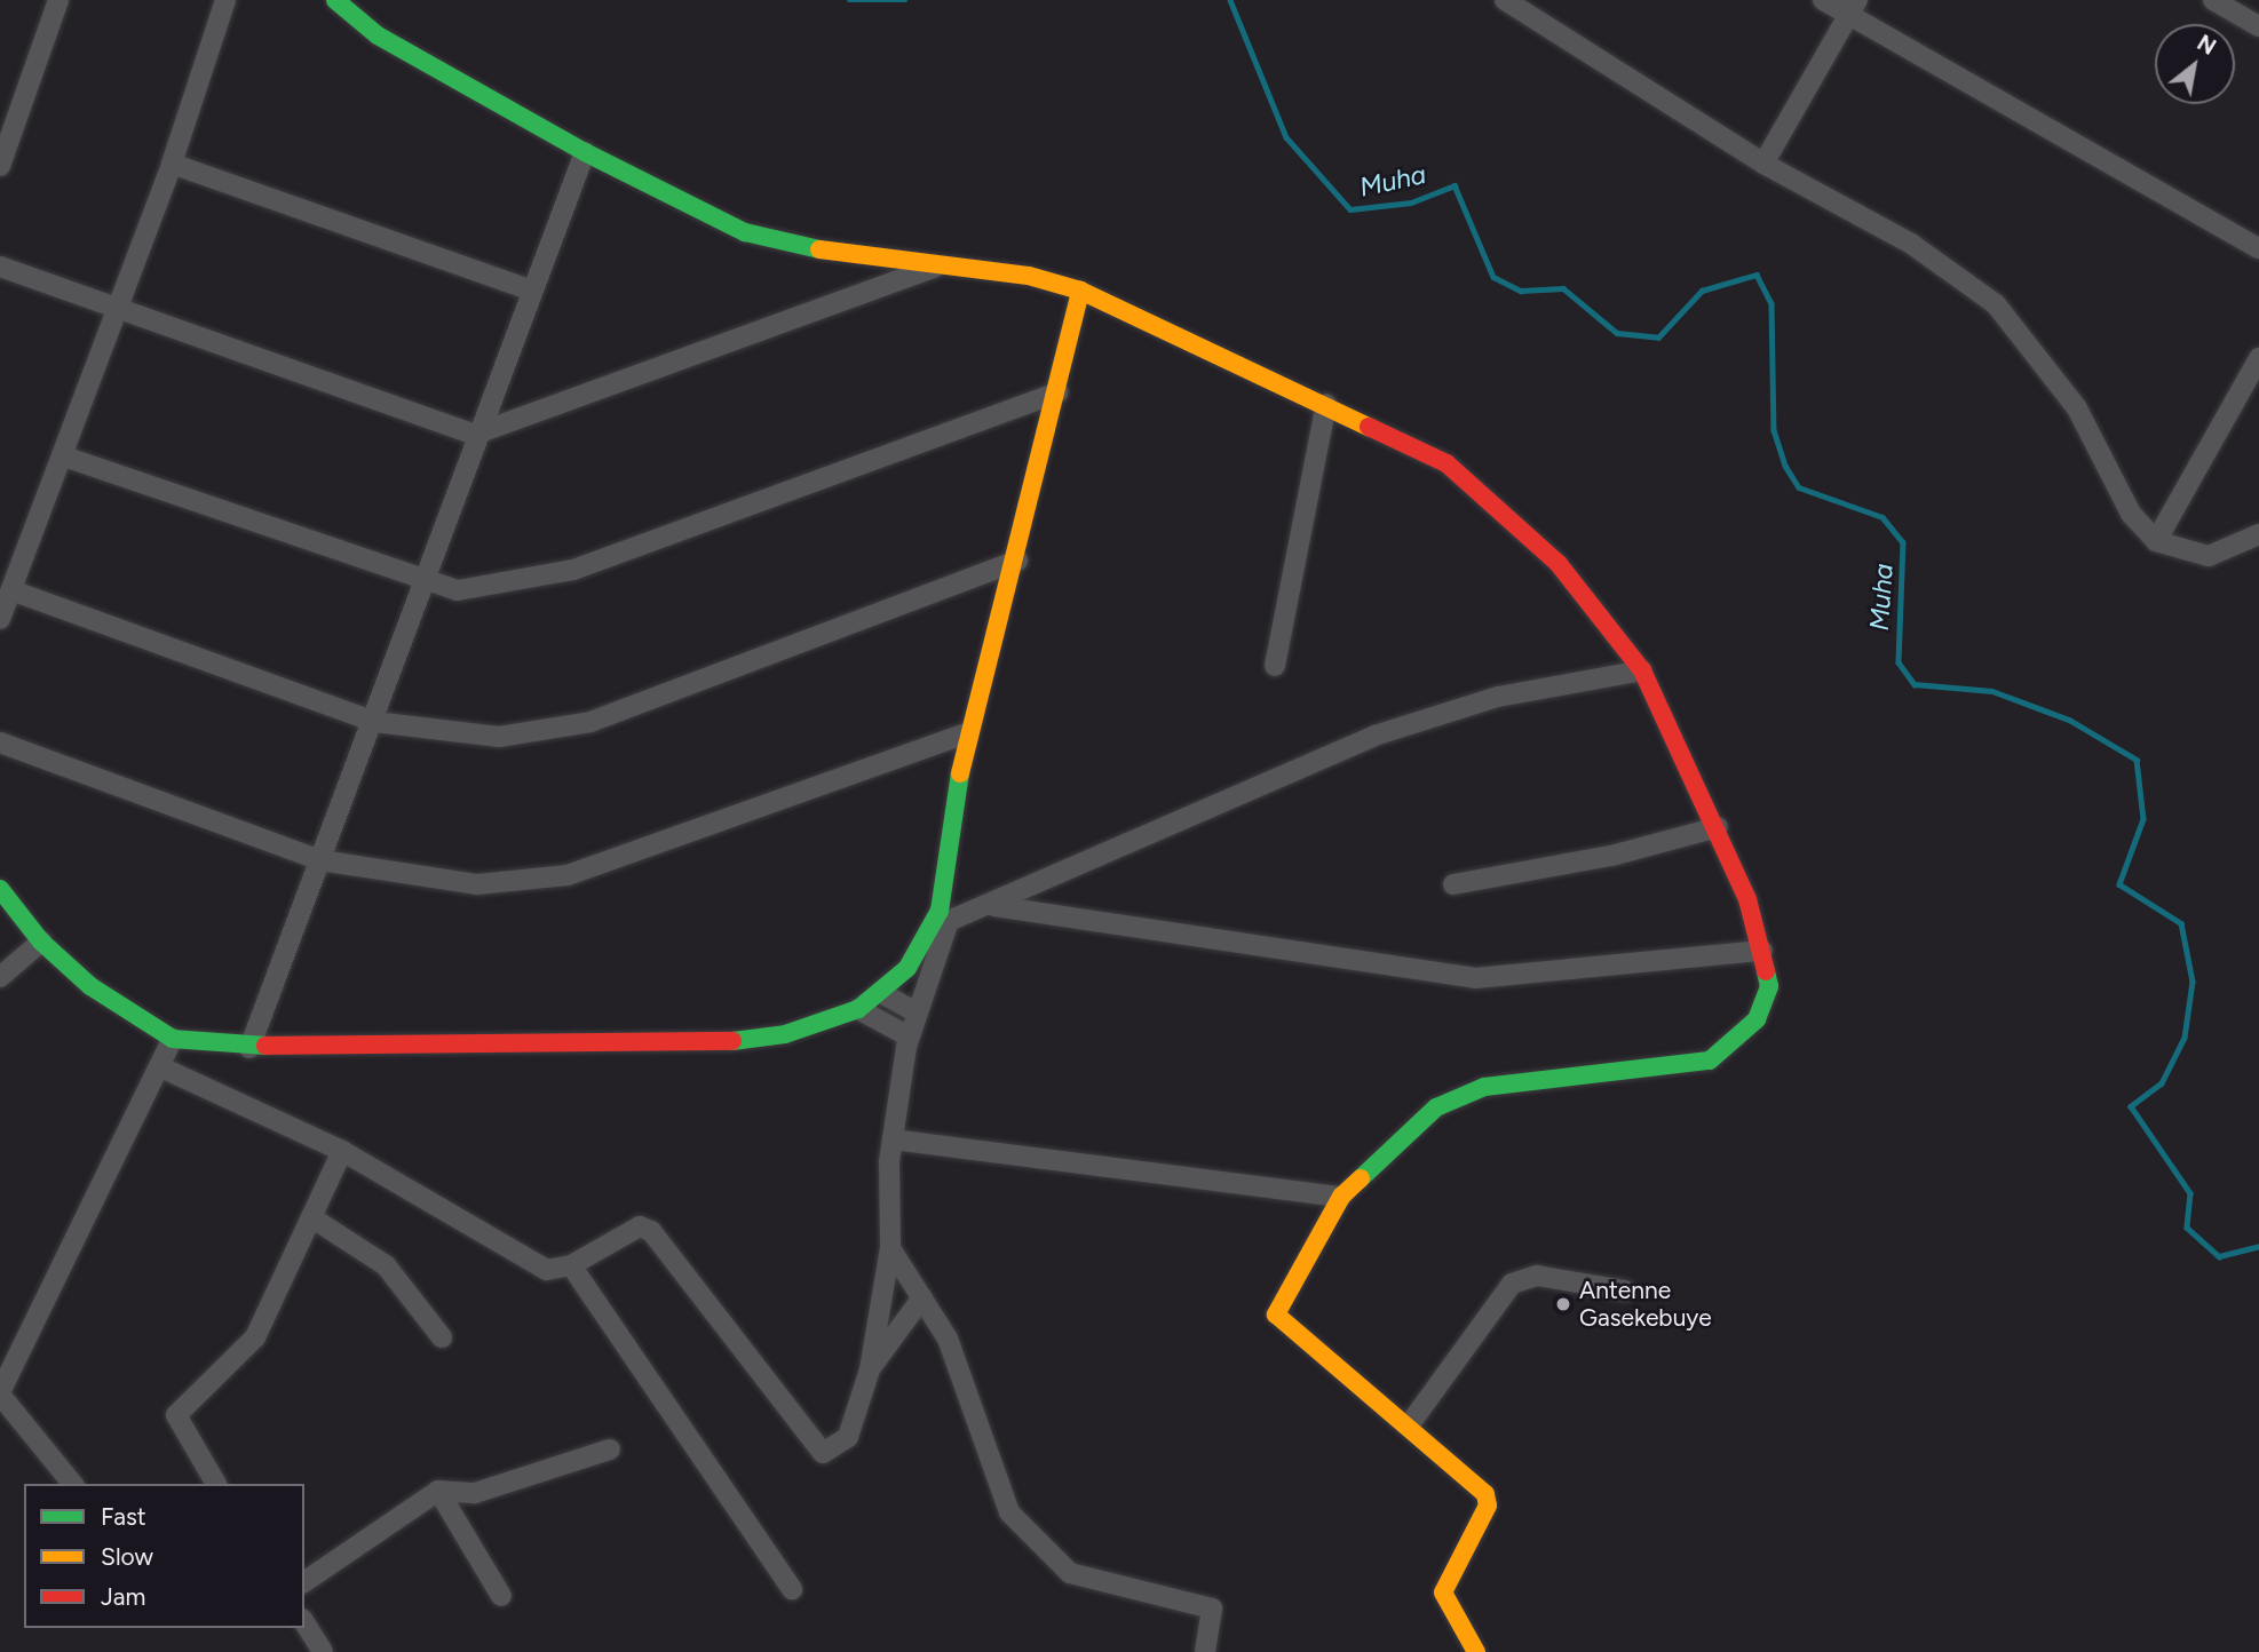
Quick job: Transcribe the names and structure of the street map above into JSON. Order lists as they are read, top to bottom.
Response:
{
  "water": ["Muha"],
  "places": ["Antenne Gasekebuye"],
  "legend": ["Fast", "Slow", "Jam"],
  "north": "top right"
}
